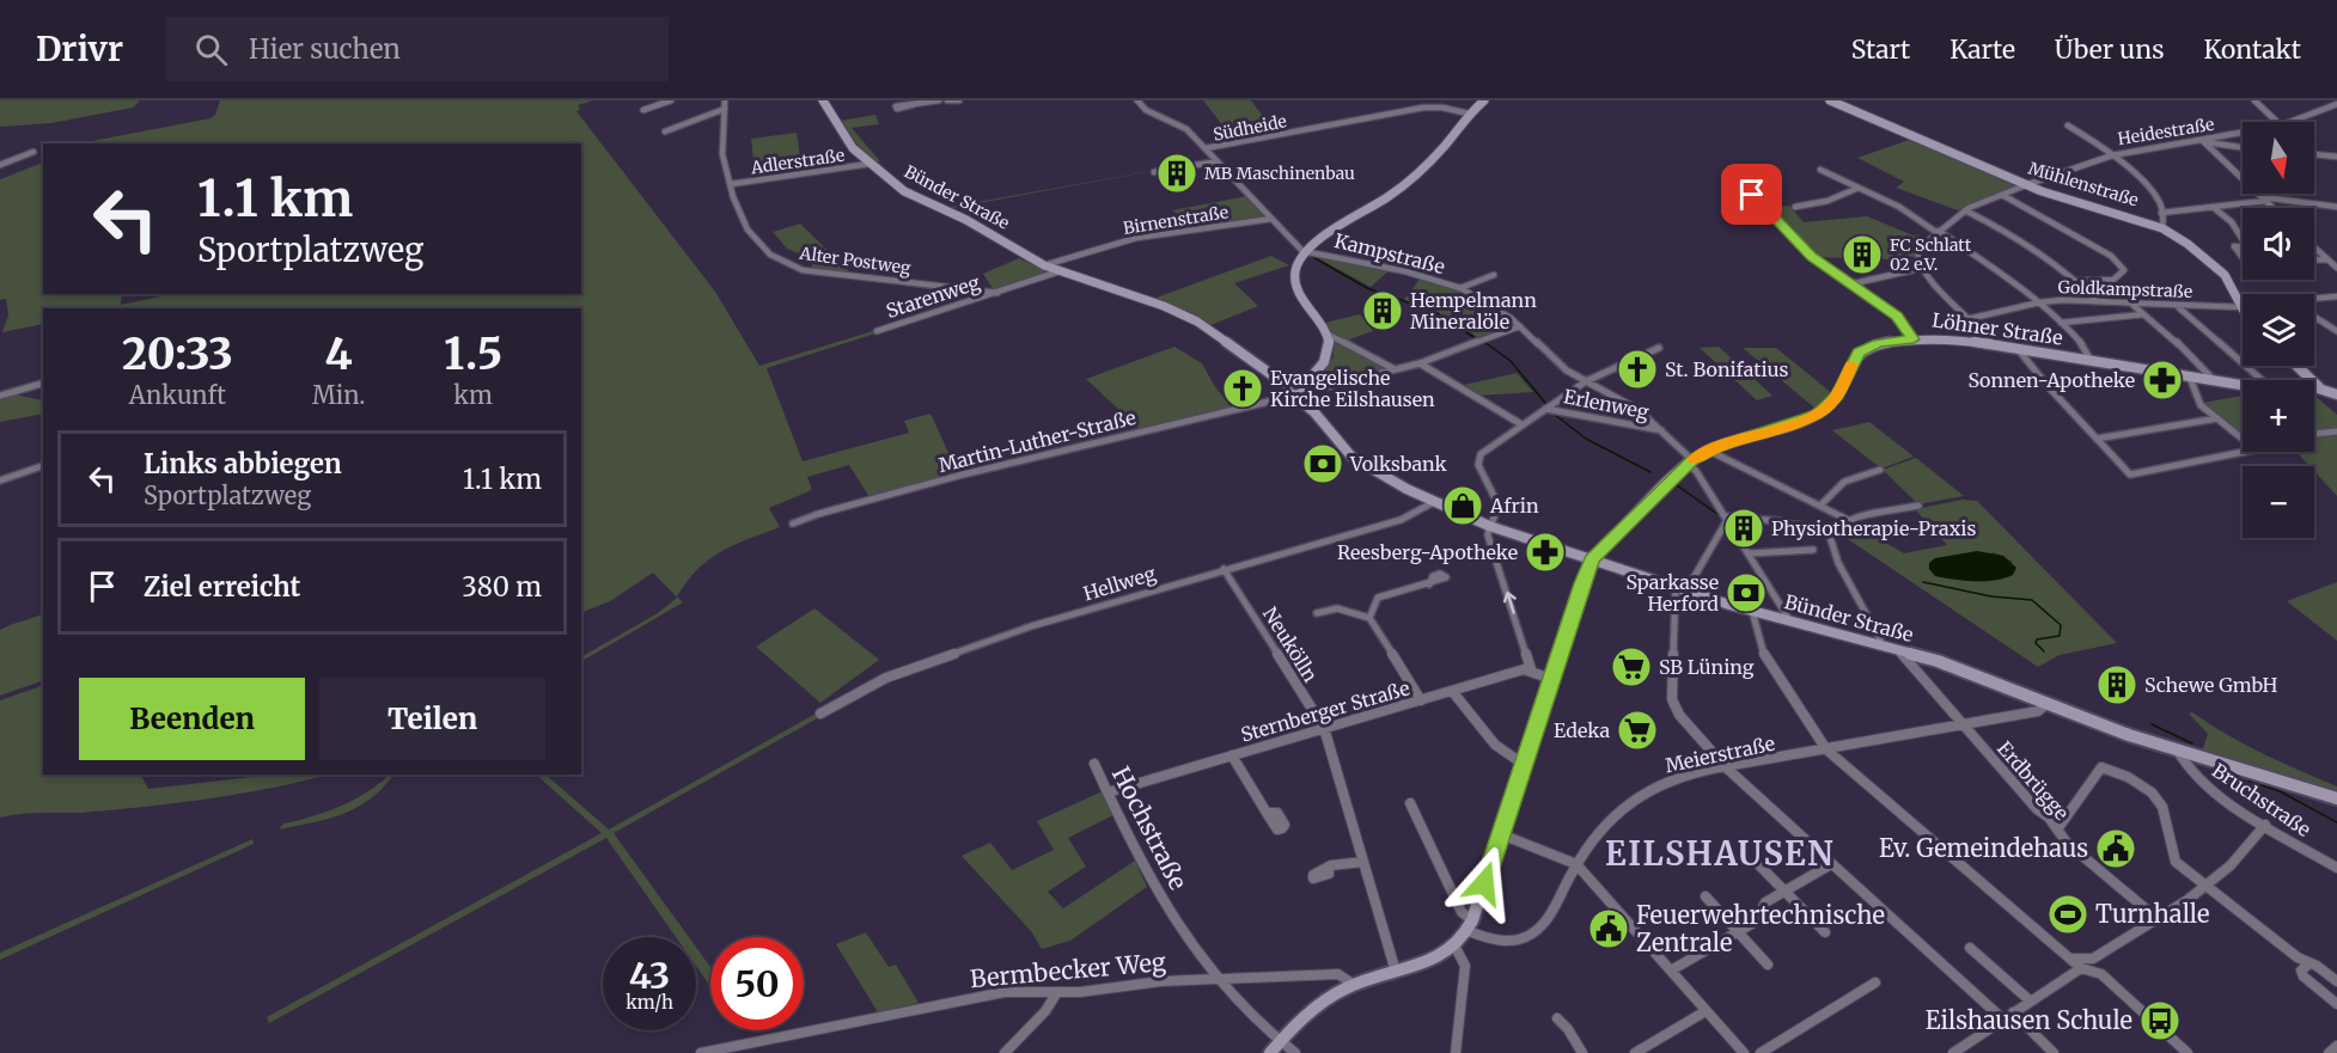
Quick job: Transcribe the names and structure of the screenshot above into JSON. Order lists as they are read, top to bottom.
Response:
{
  "streets": {
    "main road": ["Mühlenstraße", "Bünder Straße", "Löhner Straße"],
    "street": [
      "Südheide",
      "Heidestraße",
      "Adlerstraße",
      "Birnenstraße",
      "Kampstraße",
      "Alter Postweg",
      "Goldkampstraße",
      "Starenweg",
      "Erlenweg",
      "Martin-Luther-Straße",
      "Hellweg",
      "Neukölln",
      "Sternberger Straße",
      "Meierstraße",
      "Erdbrügge",
      "Bruchstraße",
      "Hochstraße",
      "Bermbecker Weg"
    ]
  },
  "crossings": [
    ["Südheide", "Kampstraße"],
    ["Heidestraße", "Mühlenstraße"],
    ["Adlerstraße", "Bünder Straße"],
    ["Adlerstraße", "Alter Postweg"],
    ["Mühlenstraße", "Goldkampstraße"],
    ["Bünder Straße", "Birnenstraße"],
    ["Bünder Straße", "Kampstraße"],
    ["Bünder Straße", "Alter Postweg"],
    ["Bünder Straße", "Löhner Straße"],
    ["Bünder Straße", "Martin-Luther-Straße"],
    ["Bünder Straße", "Hellweg"],
    ["Bünder Straße", "Meierstraße"],
    ["Bünder Straße", "Erdbrügge"],
    ["Bünder Straße", "Bruchstraße"],
    ["Birnenstraße", "Kampstraße"],
    ["Kampstraße", "Löhner Straße"],
    ["Kampstraße", "Erlenweg"],
    ["Kampstraße", "Martin-Luther-Straße"],
    ["Alter Postweg", "Starenweg"],
    ["Löhner Straße", "Neukölln"],
    ["Löhner Straße", "Meierstraße"],
    ["Löhner Straße", "Hochstraße"],
    ["Löhner Straße", "Bermbecker Weg"],
    ["Hellweg", "Neukölln"],
    ["Neukölln", "Sternberger Straße"],
    ["Sternberger Straße", "Hochstraße"],
    ["Meierstraße", "Erdbrügge"],
    ["Hochstraße", "Bermbecker Weg"]
  ],
  "districts": ["EILSHAUSEN"],
  "places": {
    "building": [
      "MB Maschinenbau",
      "FC Schlatt 02 e.V.",
      "Hempelmann Mineralöle",
      "Physiotherapie-Praxis",
      "Schewe GmbH"
    ],
    "church": ["St. Bonifatius", "Evangelische Kirche Eilshausen"],
    "pharmacy": ["Sonnen-Apotheke", "Reesberg-Apotheke"],
    "bank": ["Volksbank", "Sparkasse Herford"],
    "shop": ["Afrin"],
    "supermarket": ["SB Lüning", "Edeka"],
    "public building": ["Ev. Gemeindehaus", "Feuerwehrtechnische Zentrale"],
    "sports": ["Turnhalle"],
    "bus stop": ["Eilshausen Schule"]
  },
  "north": "bottom",
  "page": {
    "header": "Drivr",
    "search": "Hier suchen",
    "nav": [
      "Start",
      "Karte",
      "Über uns",
      "Kontakt"
    ],
    "map_buttons": ["+", "−"],
    "turn": ["1.1 km", "Sportplatzweg"],
    "eta": [
      "20:33",
      "Ankunft",
      "4",
      "Min.",
      "1.5",
      "km"
    ],
    "list": [
      {
        "name": "Links abbiegen",
        "note": "Sportplatzweg",
        "value": "1.1 km"
      },
      {
        "name": "Ziel erreicht",
        "value": "380 m"
      }
    ],
    "buttons": ["Beenden", "Teilen"],
    "speed": "43 km/h",
    "limit": "50"
  }
}
